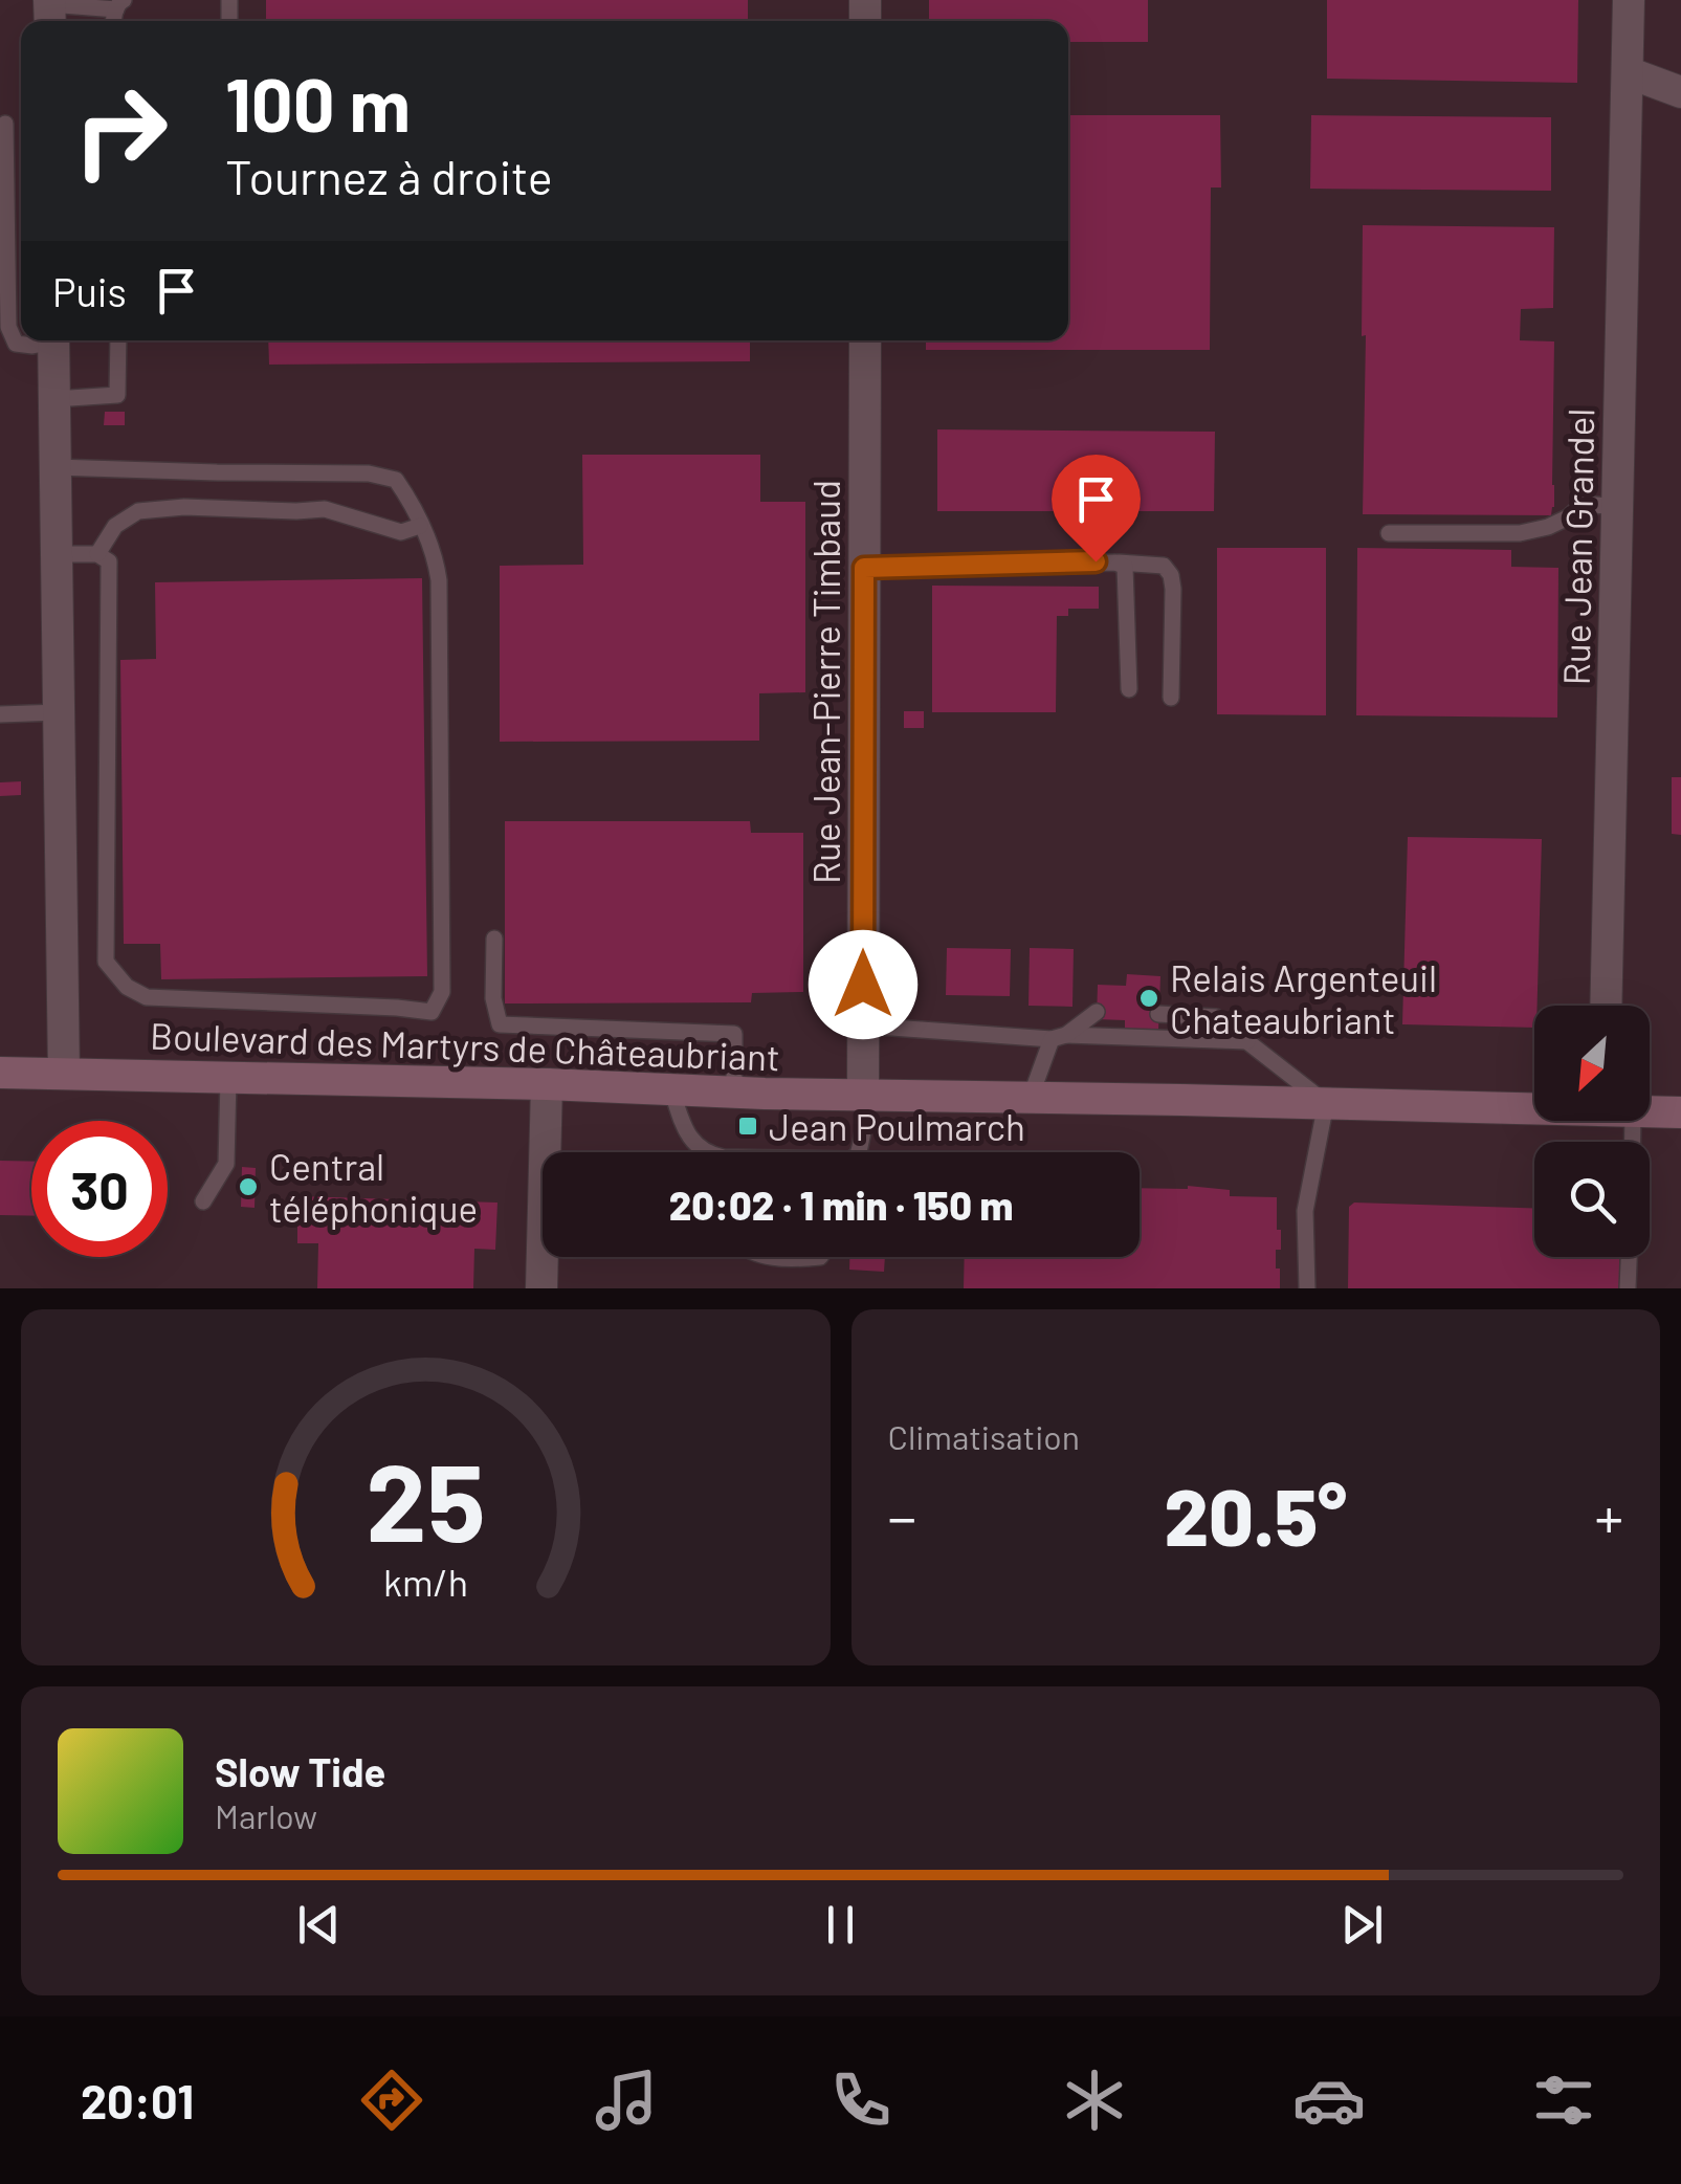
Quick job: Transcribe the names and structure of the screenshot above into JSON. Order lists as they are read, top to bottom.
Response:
{
  "streets": {
    "main road": ["Boulevard des Martyrs de Châteaubriant"],
    "street": ["Rue Jean Grandel", "Rue Jean-Pierre Timbaud"]
  },
  "crossings": [
    ["Rue Jean-Pierre Timbaud", "Boulevard des Martyrs de Châteaubriant"]
  ],
  "places": {
    "other": ["Relais Argenteuil Chateaubriant", "Central téléphonique"],
    "transit": ["Jean Poulmarch"]
  },
  "north": "bottom left",
  "page": {
    "turn": ["100 m", "Tournez à droite"],
    "then": "Puis",
    "limit": "30",
    "trip": "20:02 · 1 min · 150 m",
    "tile": "Climatisation",
    "heat": ["−", "20.5°", "+"],
    "song": ["Slow Tide", "Marlow"],
    "tabs": "20:01",
    "gauge": ["25", "km/h"]
  }
}
